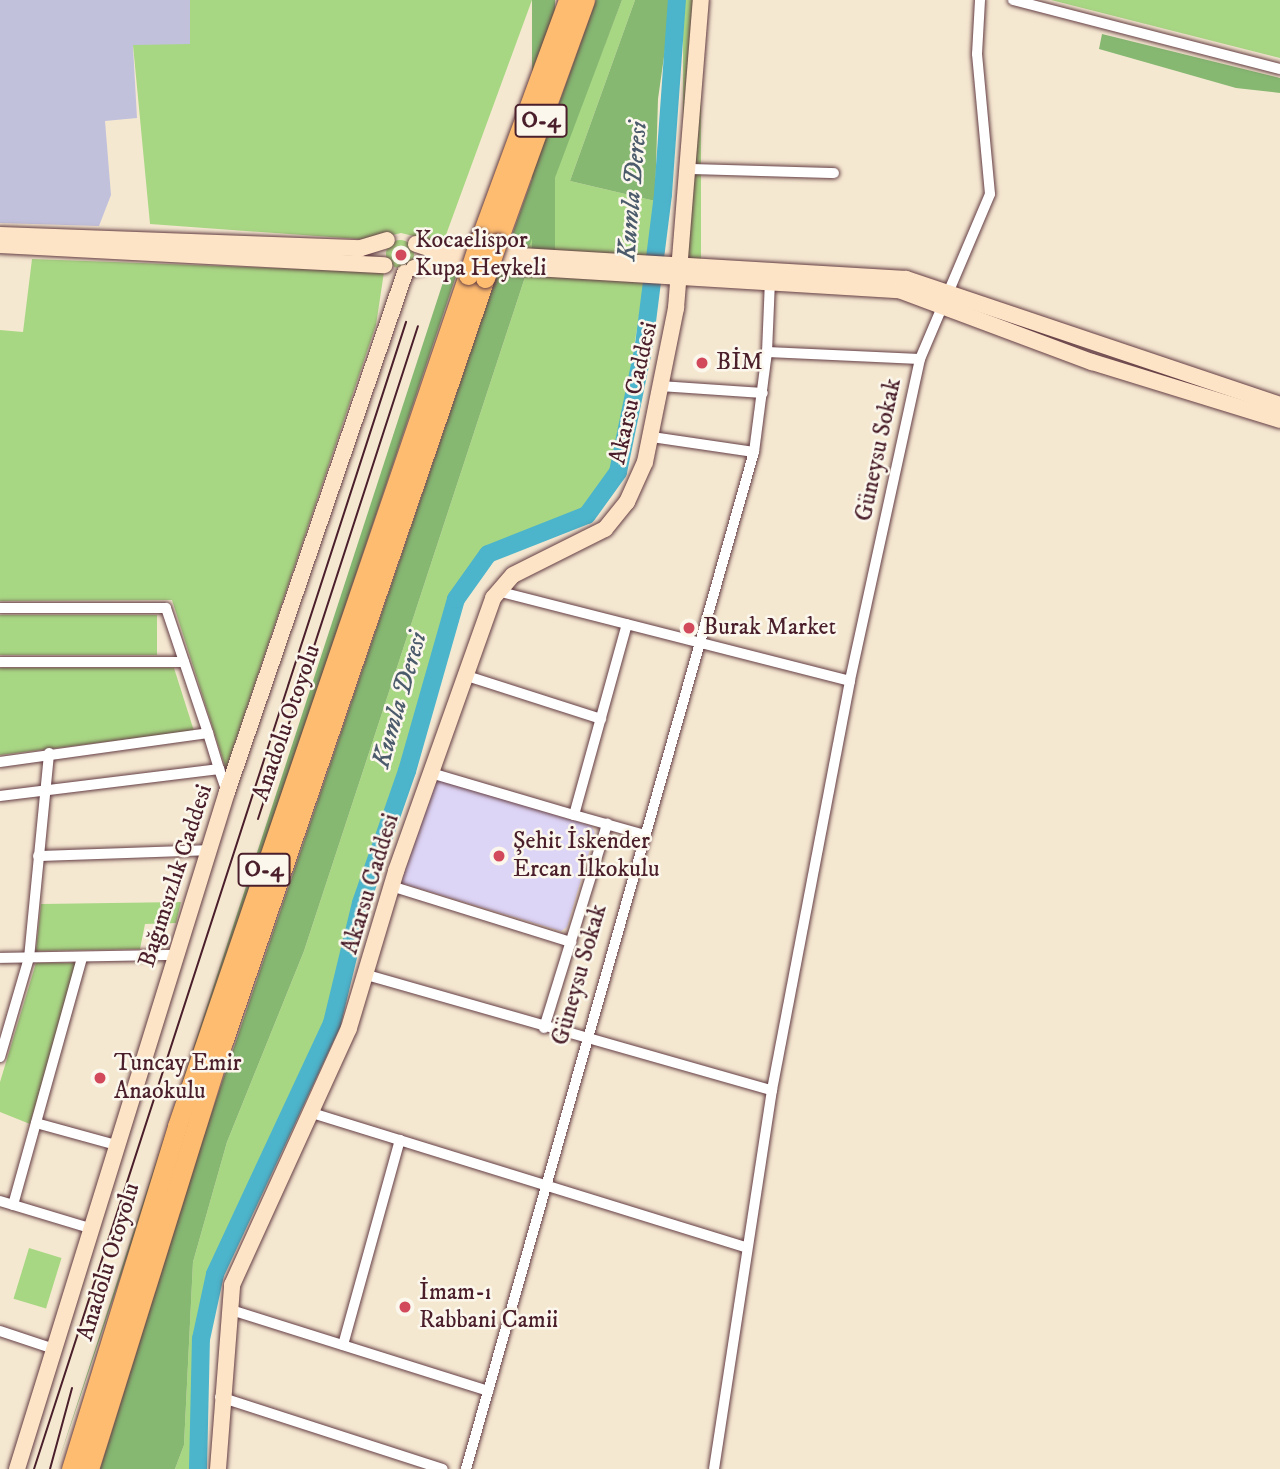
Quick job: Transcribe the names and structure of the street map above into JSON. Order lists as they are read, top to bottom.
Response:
{
  "streets": {
    "highway": ["O-4", "Anadolu Otoyolu"],
    "main road": ["Akarsu Caddesi", "Bağımsızlık Caddesi"],
    "street": ["Güneysu Sokak"]
  },
  "water": ["Kumla Deresi"],
  "places": [
    "Kocaelispor Kupa Heykeli",
    "BİM",
    "Burak Market",
    "Şehit İskender Ercan İlkokulu",
    "Tuncay Emir Anaokulu",
    "İmam-ı Rabbani Camii"
  ]
}
